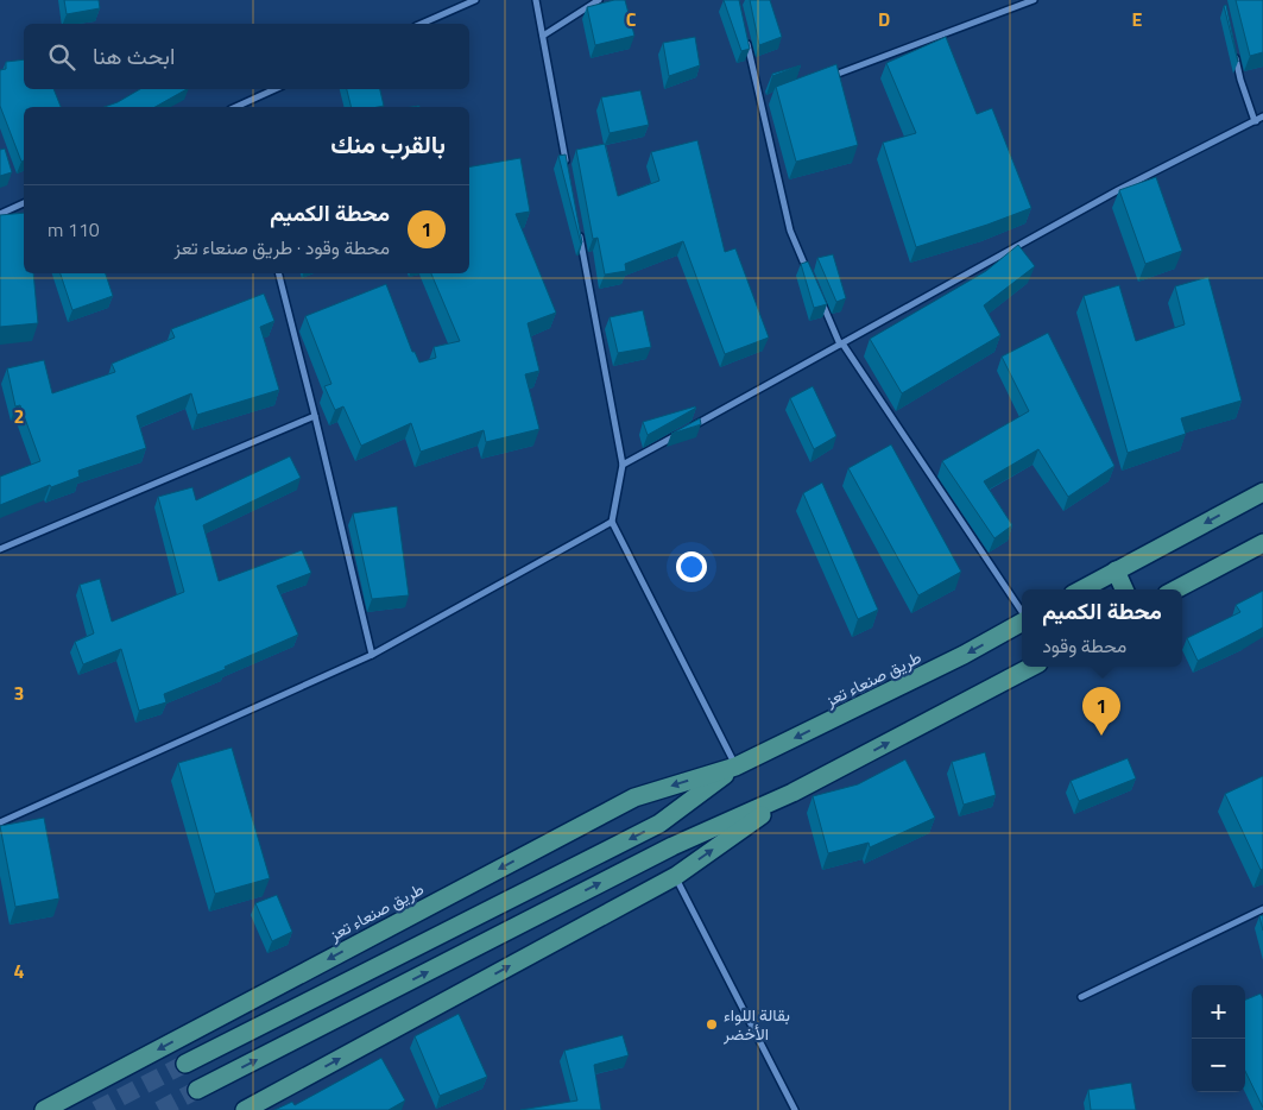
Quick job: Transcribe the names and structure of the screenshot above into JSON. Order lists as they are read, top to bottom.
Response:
{
  "streets": {
    "highway": ["طريق صنعاء تعز"]
  },
  "places": ["بقالة اللواء الأخضر"],
  "page": {
    "search": "ابحث هنا",
    "heading": "بالقرب منك",
    "list": [
      {
        "mark": "1",
        "name": "محطة الكميم",
        "note": "محطة وقود · طريق صنعاء تعز",
        "value": "110 m"
      }
    ],
    "popup": ["محطة الكميم", "محطة وقود"],
    "pins": "1",
    "map_buttons": ["+", "−"]
  },
  "grid": {
    "columns": ["C", "D", "E"],
    "rows": ["2", "3", "4"]
  }
}
